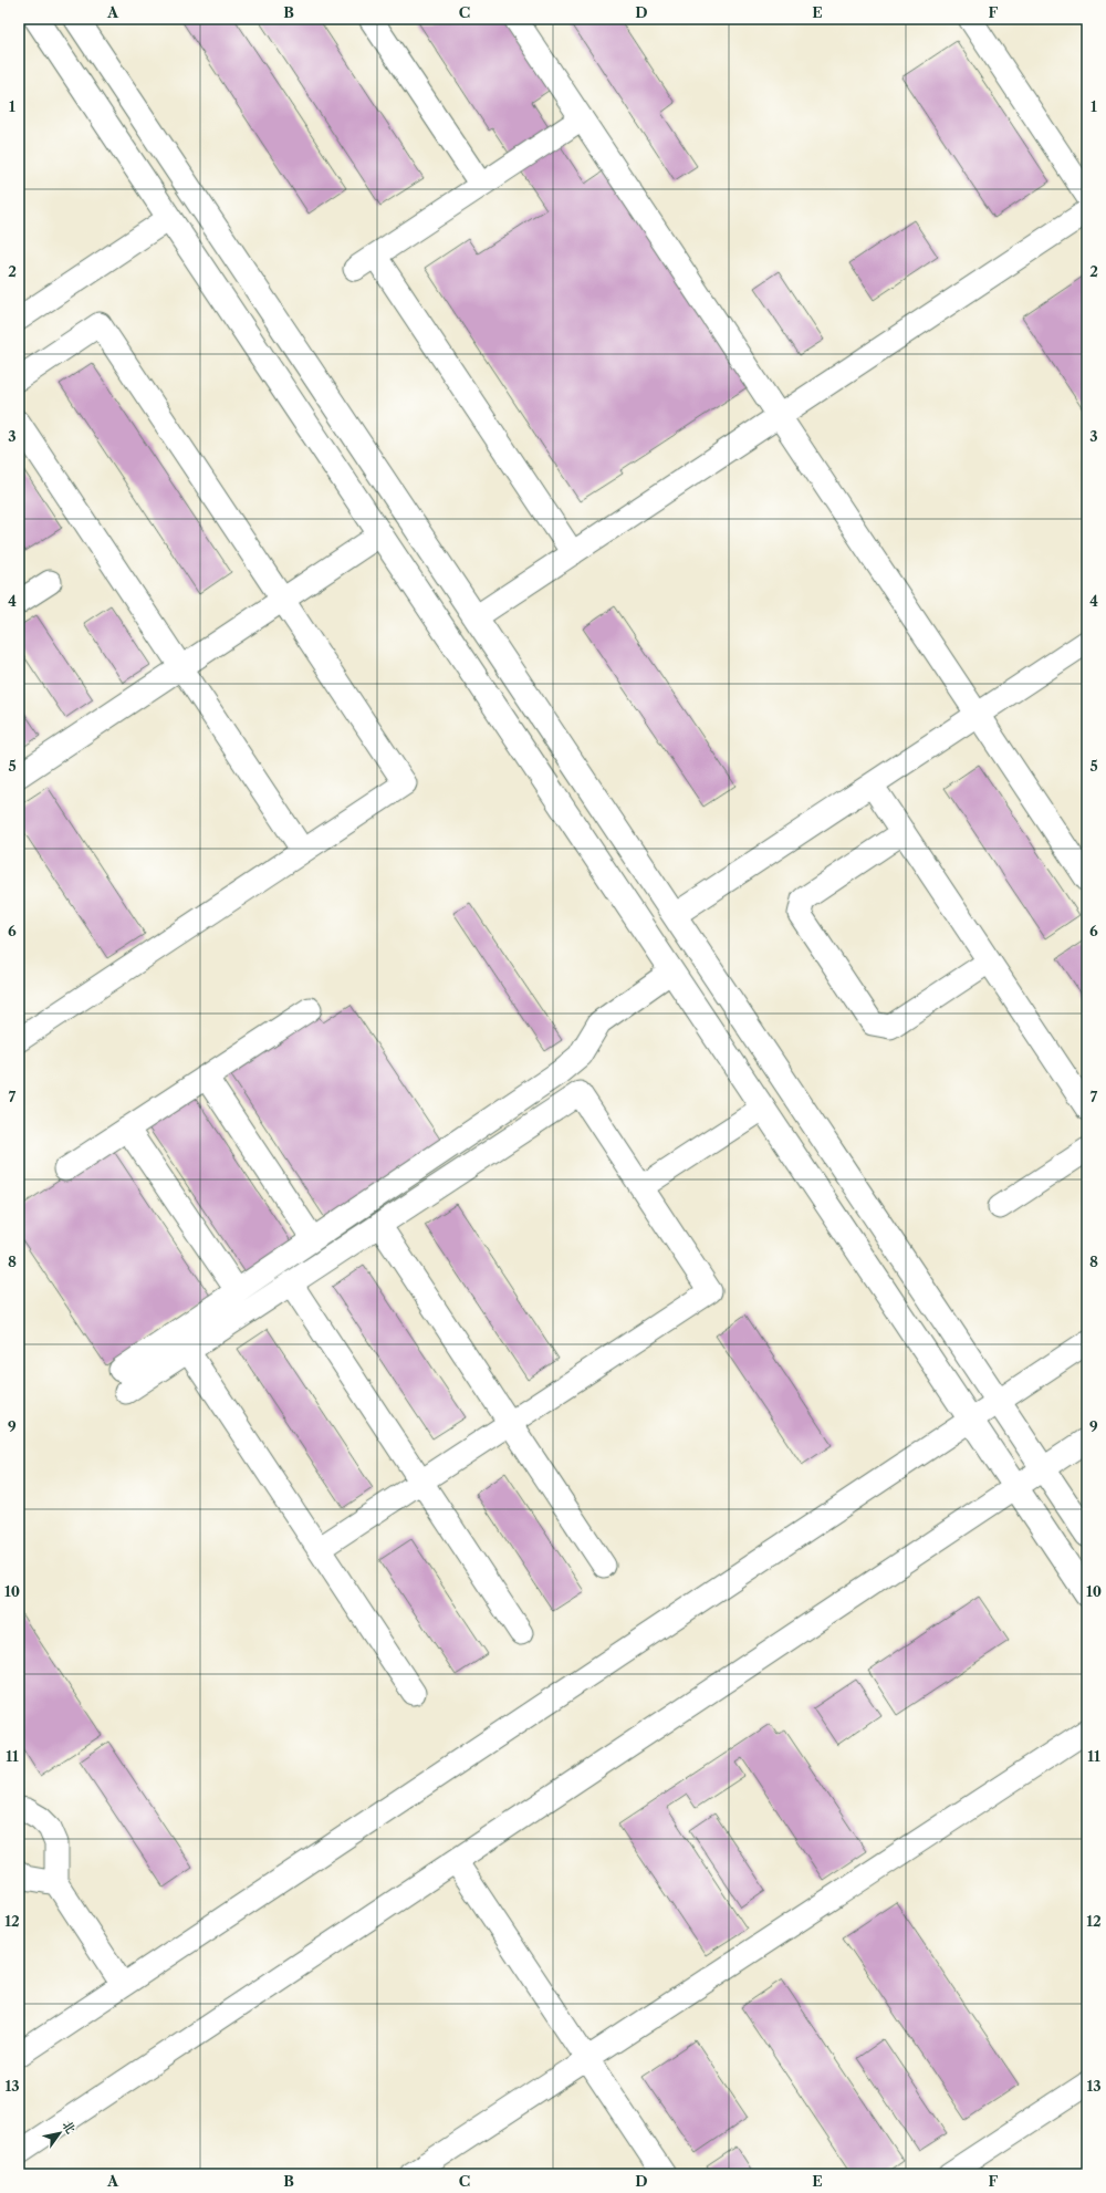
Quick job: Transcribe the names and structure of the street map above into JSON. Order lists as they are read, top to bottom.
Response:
{
  "north": "top right",
  "grid": {
    "columns": [
      "A",
      "B",
      "C",
      "D",
      "E",
      "F"
    ],
    "rows": [
      "1",
      "2",
      "3",
      "4",
      "5",
      "6",
      "7",
      "8",
      "9",
      "10",
      "11",
      "12",
      "13"
    ]
  }
}
